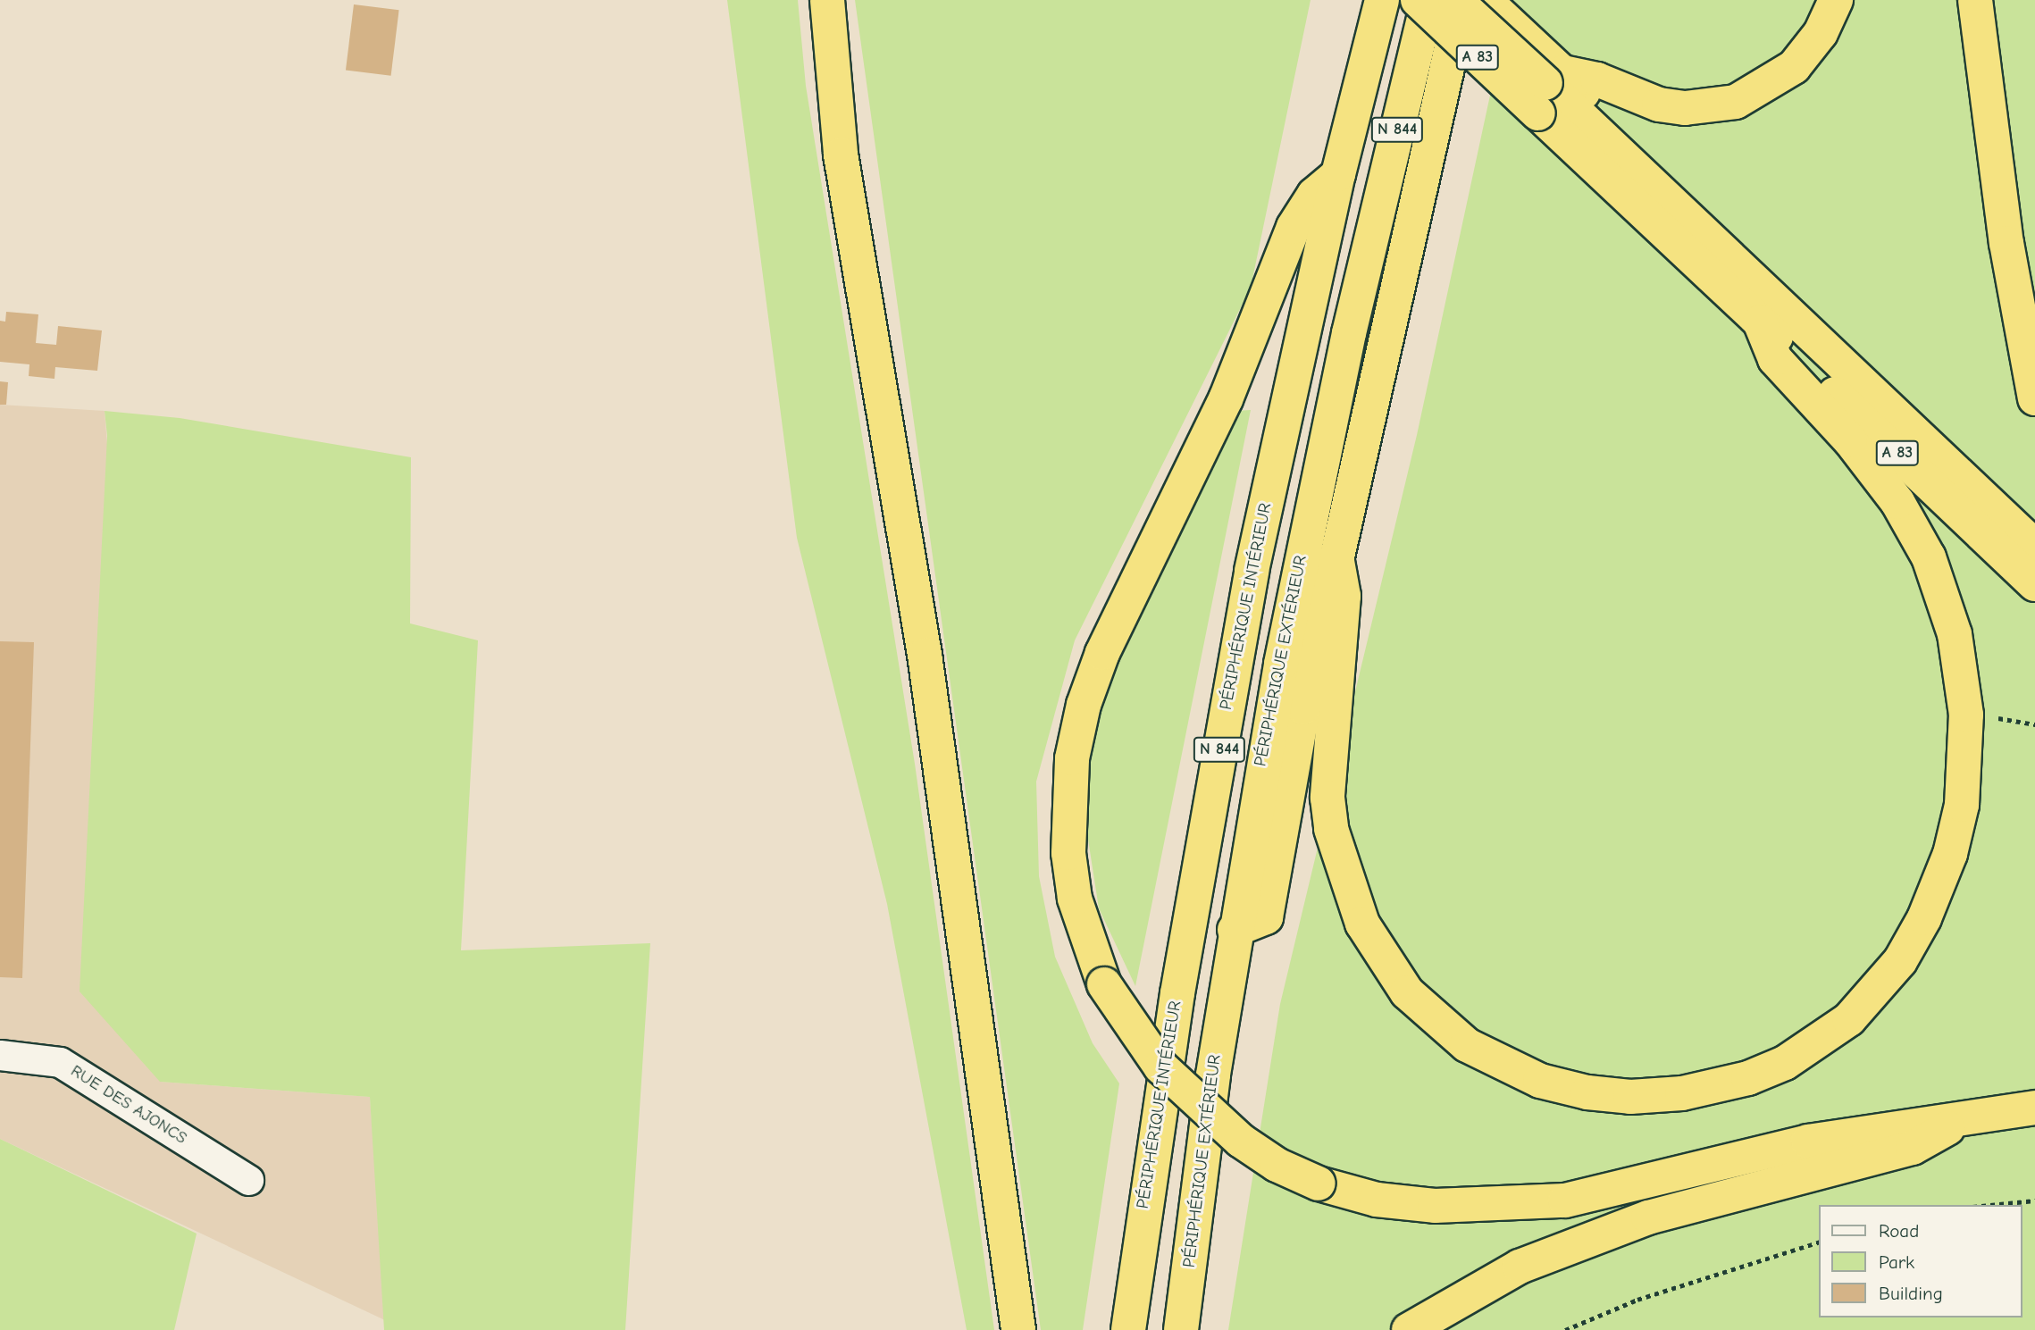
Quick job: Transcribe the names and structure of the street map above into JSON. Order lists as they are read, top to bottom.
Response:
{
  "streets": {
    "highway": [
      "A 83",
      "N 844",
      "PÉRIPHÉRIQUE INTÉRIEUR",
      "PÉRIPHÉRIQUE EXTÉRIEUR"
    ],
    "street": ["RUE DES AJONCS"]
  },
  "legend": ["Road", "Park", "Building"]
}
